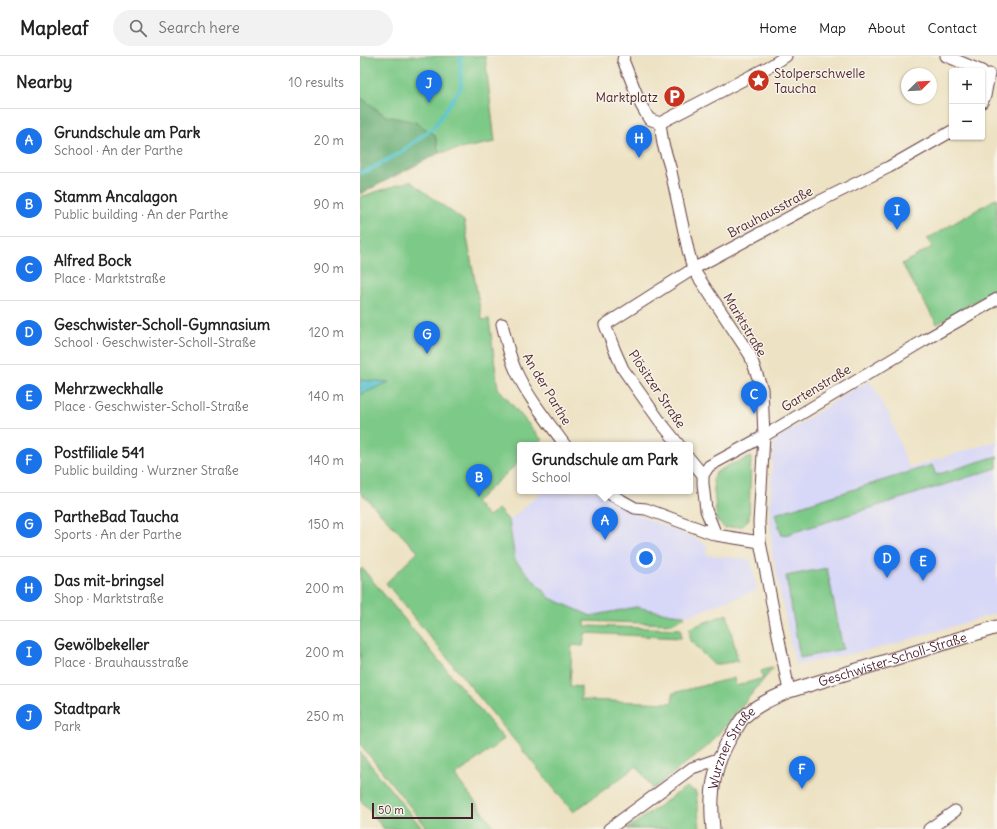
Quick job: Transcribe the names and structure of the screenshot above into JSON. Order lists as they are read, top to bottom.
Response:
{
  "streets": {
    "street": [
      "Brauhausstraße",
      "Marktstraße",
      "Gartenstraße",
      "An der Parthe",
      "Plösitzer Straße",
      "Geschwister-Scholl-Straße",
      "Wurzner Straße"
    ]
  },
  "crossings": [
    ["Brauhausstraße", "Marktstraße"],
    ["Brauhausstraße", "Plösitzer Straße"],
    ["Marktstraße", "Gartenstraße"],
    ["Marktstraße", "Geschwister-Scholl-Straße"],
    ["Marktstraße", "Wurzner Straße"],
    ["Geschwister-Scholl-Straße", "Wurzner Straße"]
  ],
  "places": {
    "place": ["Stolperschwelle Taucha"],
    "parking": ["Marktplatz"]
  },
  "scale_bar": "50 m",
  "north": "top right",
  "page": {
    "header": "Mapleaf",
    "search": "Search here",
    "nav": [
      "Home",
      "Map",
      "About",
      "Contact"
    ],
    "heading": ["Nearby", "10 results"],
    "map_buttons": ["+", "−"],
    "pins": [
      "J",
      "H",
      "I",
      "G",
      "C",
      "B",
      "A",
      "D",
      "E",
      "F"
    ],
    "list": [
      {
        "mark": "A",
        "name": "Grundschule am Park",
        "note": "School · An der Parthe",
        "value": "20 m"
      },
      {
        "mark": "B",
        "name": "Stamm Ancalagon",
        "note": "Public building · An der Parthe",
        "value": "90 m"
      },
      {
        "mark": "C",
        "name": "Alfred Bock",
        "note": "Place · Marktstraße",
        "value": "90 m"
      },
      {
        "mark": "D",
        "name": "Geschwister-Scholl-Gymnasium",
        "note": "School · Geschwister-Scholl-Straße",
        "value": "120 m"
      },
      {
        "mark": "E",
        "name": "Mehrzweckhalle",
        "note": "Place · Geschwister-Scholl-Straße",
        "value": "140 m"
      },
      {
        "mark": "F",
        "name": "Postfiliale 541",
        "note": "Public building · Wurzner Straße",
        "value": "140 m"
      },
      {
        "mark": "G",
        "name": "PartheBad Taucha",
        "note": "Sports · An der Parthe",
        "value": "150 m"
      },
      {
        "mark": "H",
        "name": "Das mit-bringsel",
        "note": "Shop · Marktstraße",
        "value": "200 m"
      },
      {
        "mark": "I",
        "name": "Gewölbekeller",
        "note": "Place · Brauhausstraße",
        "value": "200 m"
      },
      {
        "mark": "J",
        "name": "Stadtpark",
        "note": "Park",
        "value": "250 m"
      }
    ],
    "popup": ["Grundschule am Park", "School"],
    "scale": "50 m"
  }
}
